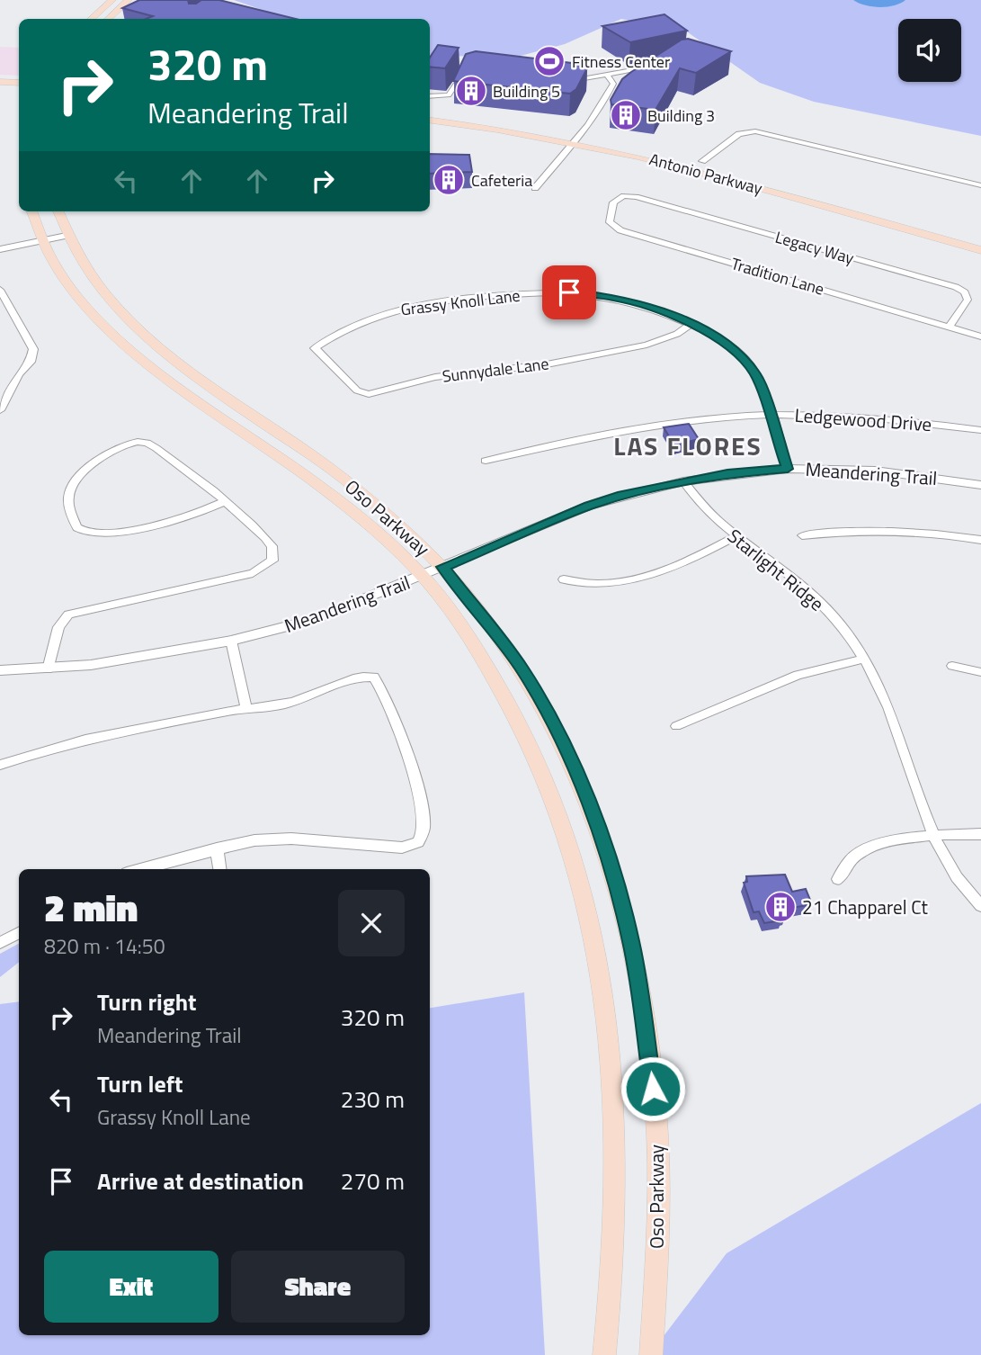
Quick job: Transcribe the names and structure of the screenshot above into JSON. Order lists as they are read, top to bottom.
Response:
{
  "streets": {
    "main road": ["Antonio Parkway", "Oso Parkway"],
    "street": [
      "Legacy Way",
      "Tradition Lane",
      "Grassy Knoll Lane",
      "Sunnydale Lane",
      "Ledgewood Drive",
      "Meandering Trail",
      "Starlight Ridge"
    ]
  },
  "crossings": [
    ["Legacy Way", "Tradition Lane"],
    ["Grassy Knoll Lane", "Sunnydale Lane"],
    ["Grassy Knoll Lane", "Ledgewood Drive"],
    ["Grassy Knoll Lane", "Meandering Trail"],
    ["Meandering Trail", "Oso Parkway"],
    ["Meandering Trail", "Starlight Ridge"]
  ],
  "districts": ["LAS FLORES"],
  "places": {
    "sports": ["Fitness Center"],
    "building": [
      "Building 5",
      "Building 3",
      "Cafeteria",
      "21 Chapparel Ct"
    ]
  },
  "page": {
    "turn": ["320 m", "Meandering Trail"],
    "heading": ["2 min", "820 m · 14:50"],
    "list": [
      {
        "name": "Turn right",
        "note": "Meandering Trail",
        "value": "320 m"
      },
      {
        "name": "Turn left",
        "note": "Grassy Knoll Lane",
        "value": "230 m"
      },
      {
        "name": "Arrive at destination",
        "value": "270 m"
      }
    ],
    "buttons": ["Exit", "Share"]
  }
}
